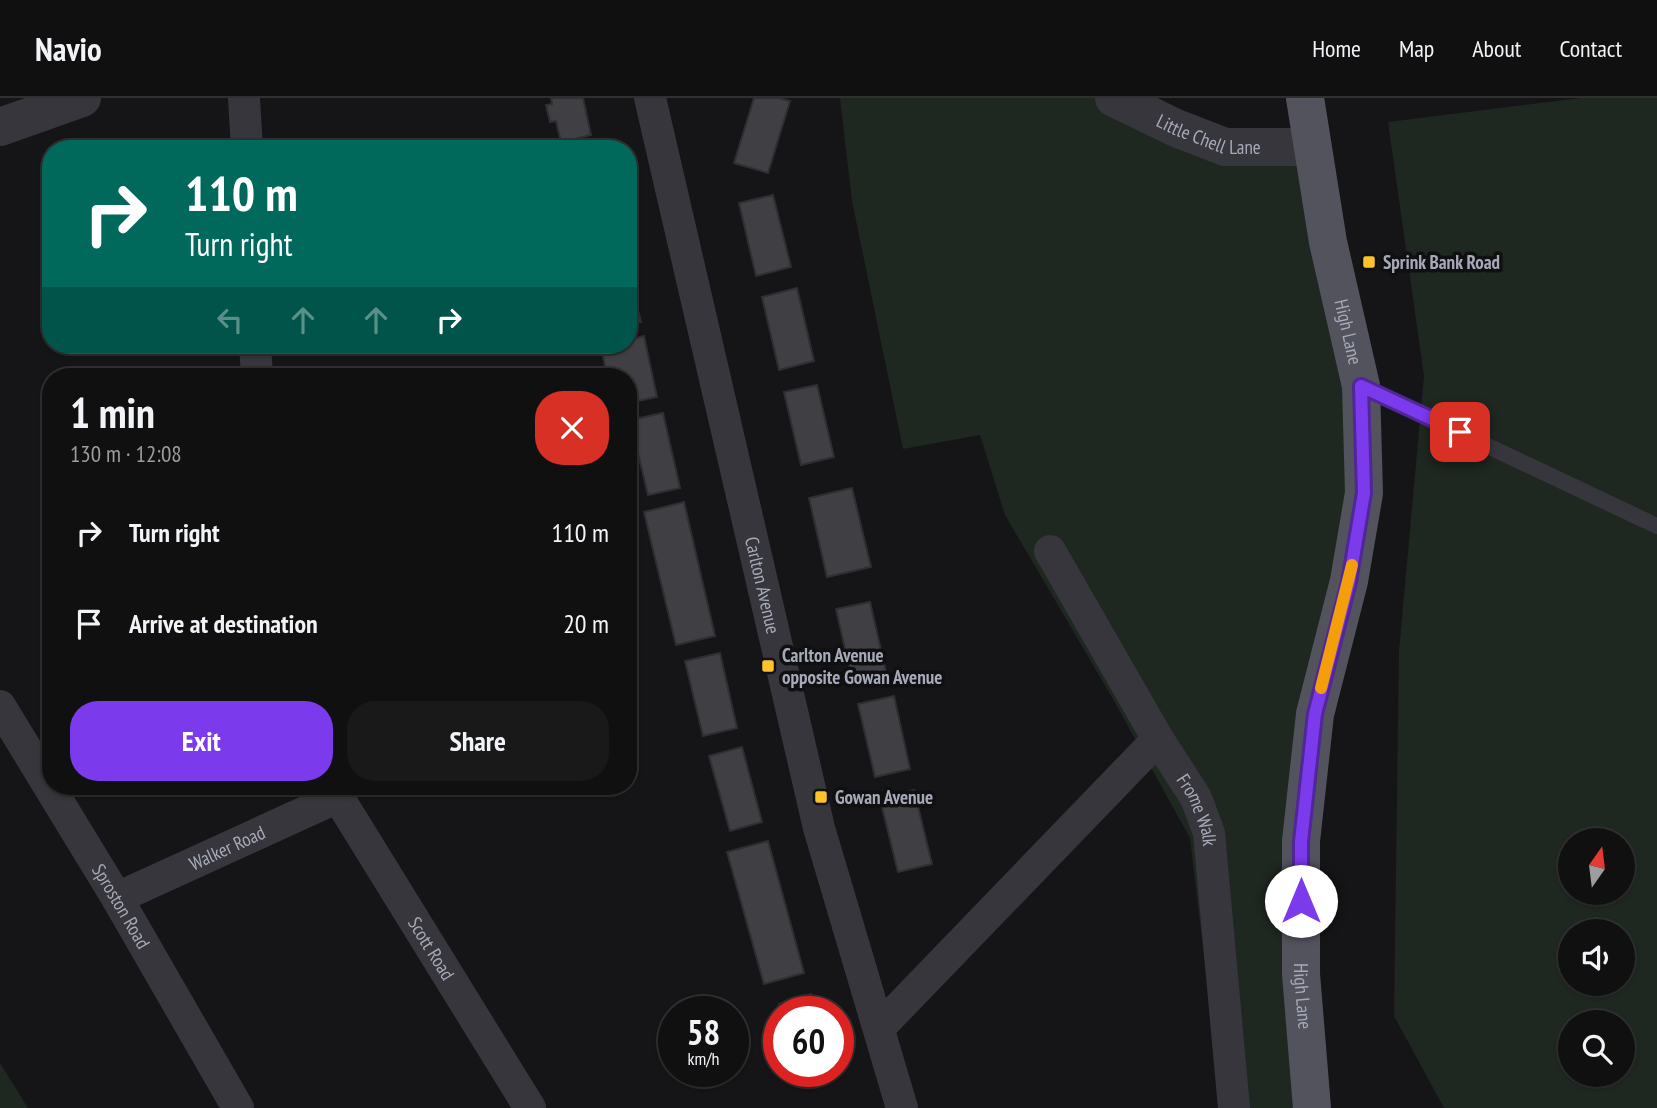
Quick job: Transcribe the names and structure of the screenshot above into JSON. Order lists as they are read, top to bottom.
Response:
{
  "streets": {
    "main road": ["High Lane"],
    "street": [
      "Little Chell Lane",
      "Carlton Avenue",
      "Frome Walk",
      "Walker Road",
      "Sproston Road",
      "Scott Road"
    ]
  },
  "crossings": [
    ["Little Chell Lane", "High Lane"],
    ["Walker Road", "Sproston Road"]
  ],
  "places": {
    "transit": ["Sprink Bank Road", "Carlton Avenue opposite Gowan Avenue", "Gowan Avenue"]
  },
  "north": "top",
  "page": {
    "header": "Navio",
    "nav": [
      "Home",
      "Map",
      "About",
      "Contact"
    ],
    "turn": ["110 m", "Turn right"],
    "heading": ["1 min", "130 m · 12:08"],
    "list": [
      {
        "name": "Turn right",
        "value": "110 m"
      },
      {
        "name": "Arrive at destination",
        "value": "20 m"
      }
    ],
    "buttons": ["Exit", "Share"],
    "speed": "58 km/h",
    "limit": "60"
  }
}
